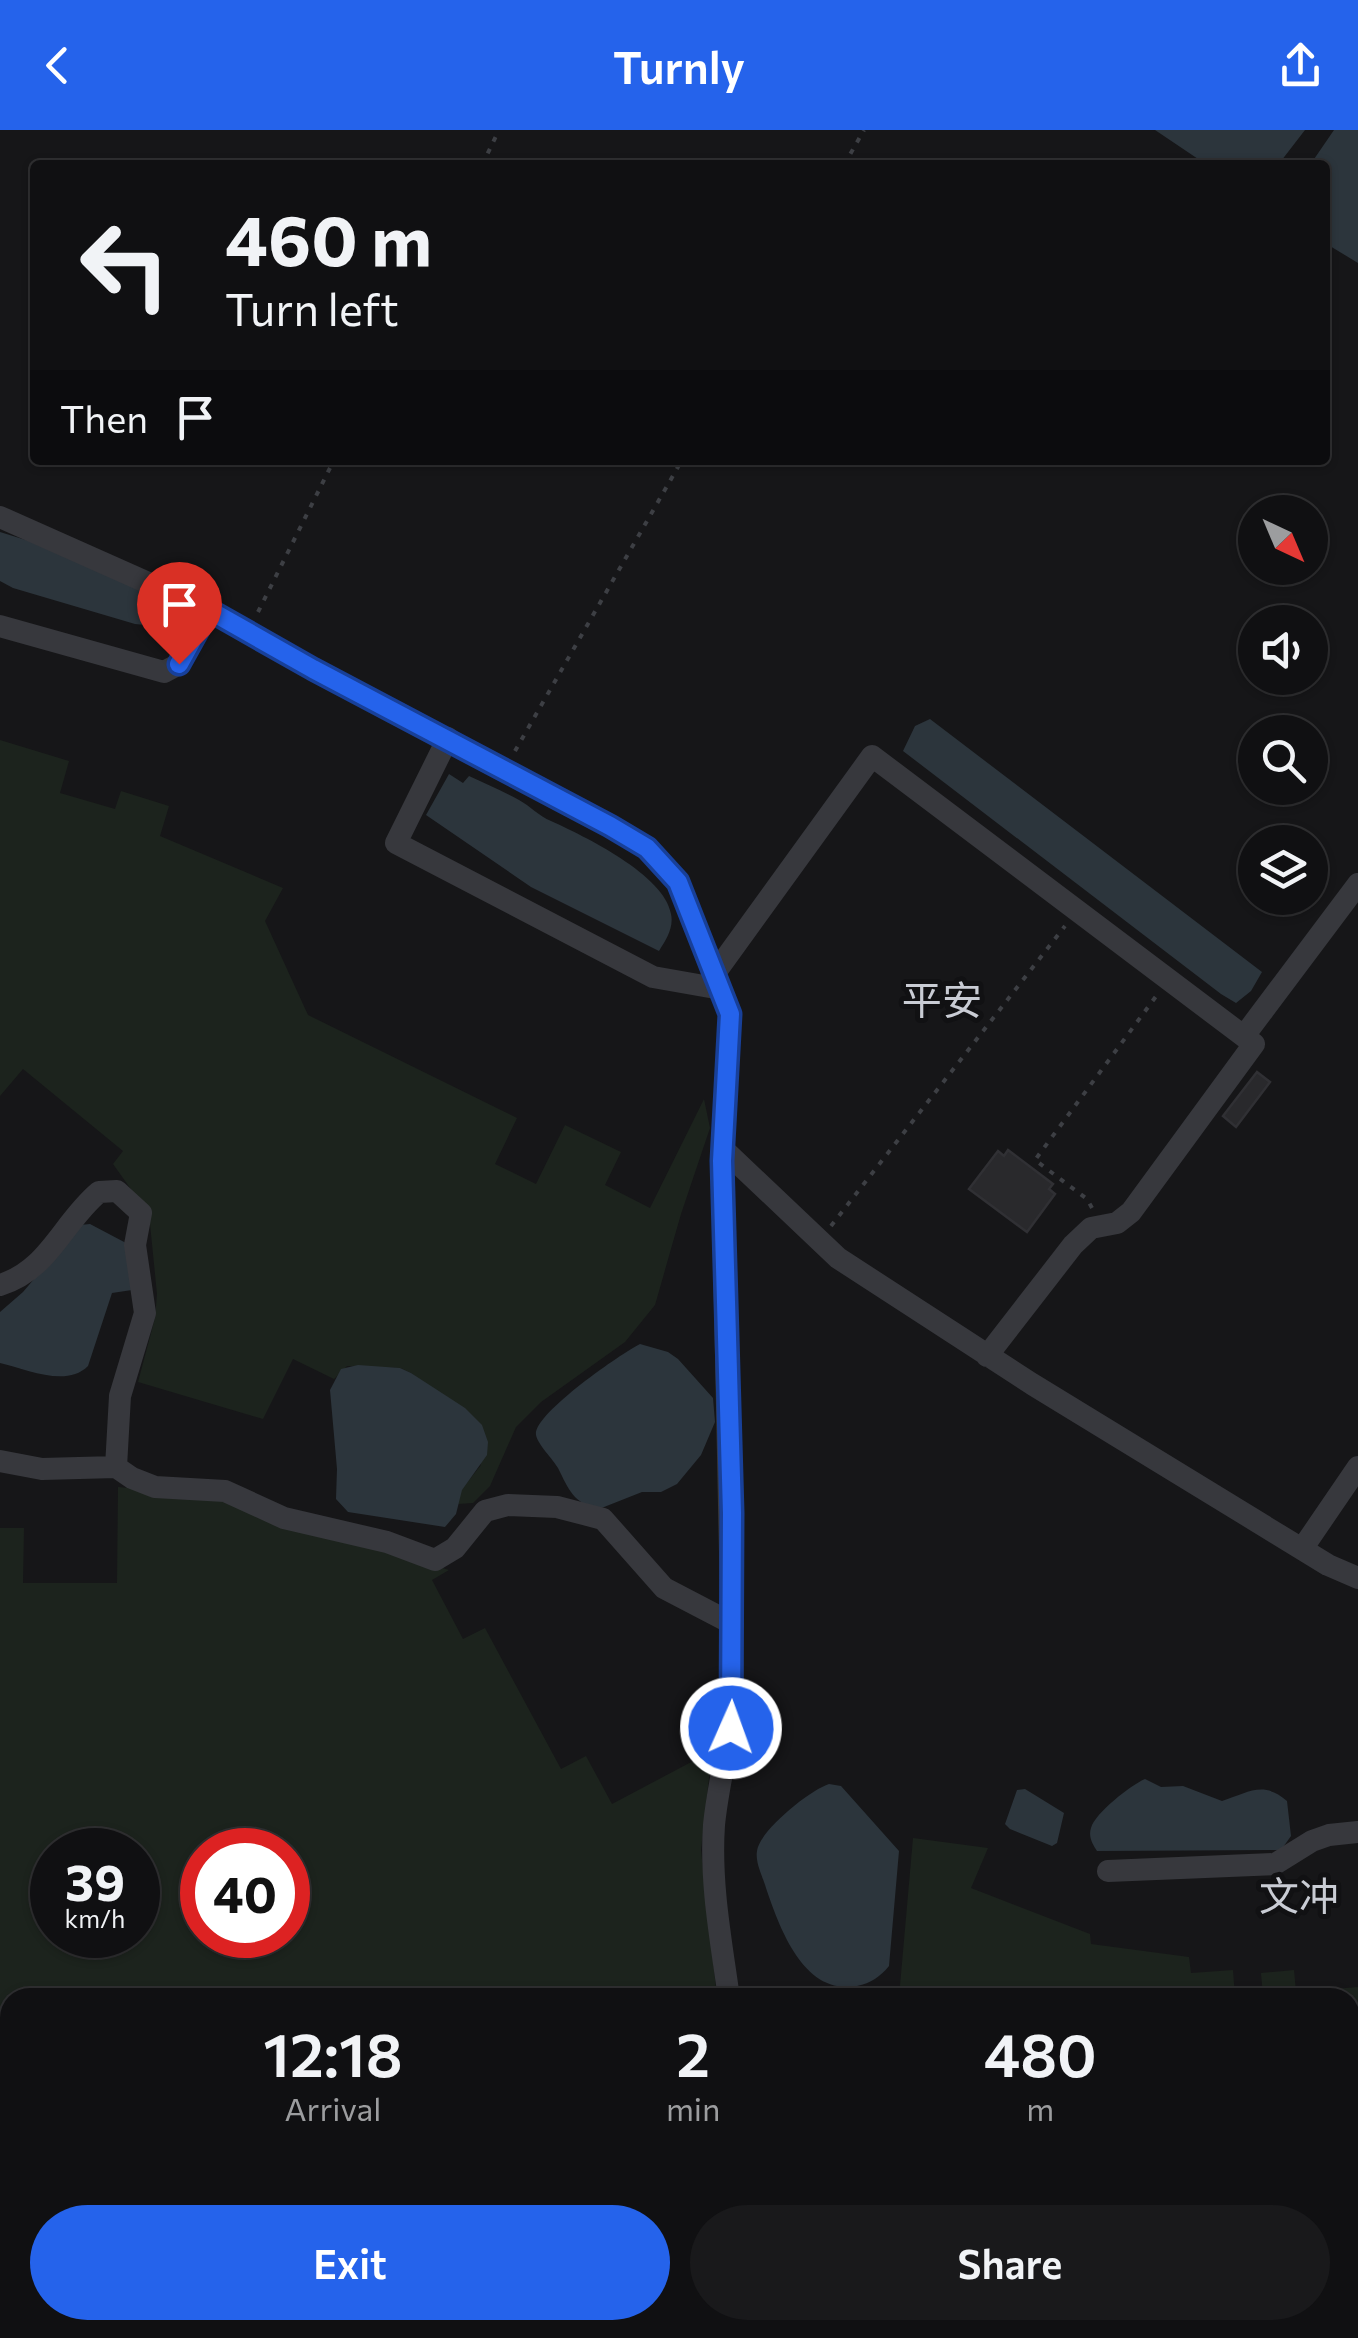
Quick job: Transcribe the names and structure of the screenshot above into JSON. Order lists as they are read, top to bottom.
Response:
{
  "districts": ["平安", "文冲"],
  "north": "bottom right",
  "page": {
    "header": "Turnly",
    "turn": ["460 m", "Turn left"],
    "then": "Then",
    "speed": "39 km/h",
    "limit": "40",
    "eta": [
      "12:18",
      "Arrival",
      "2",
      "min",
      "480",
      "m"
    ],
    "buttons": ["Exit", "Share"]
  }
}
